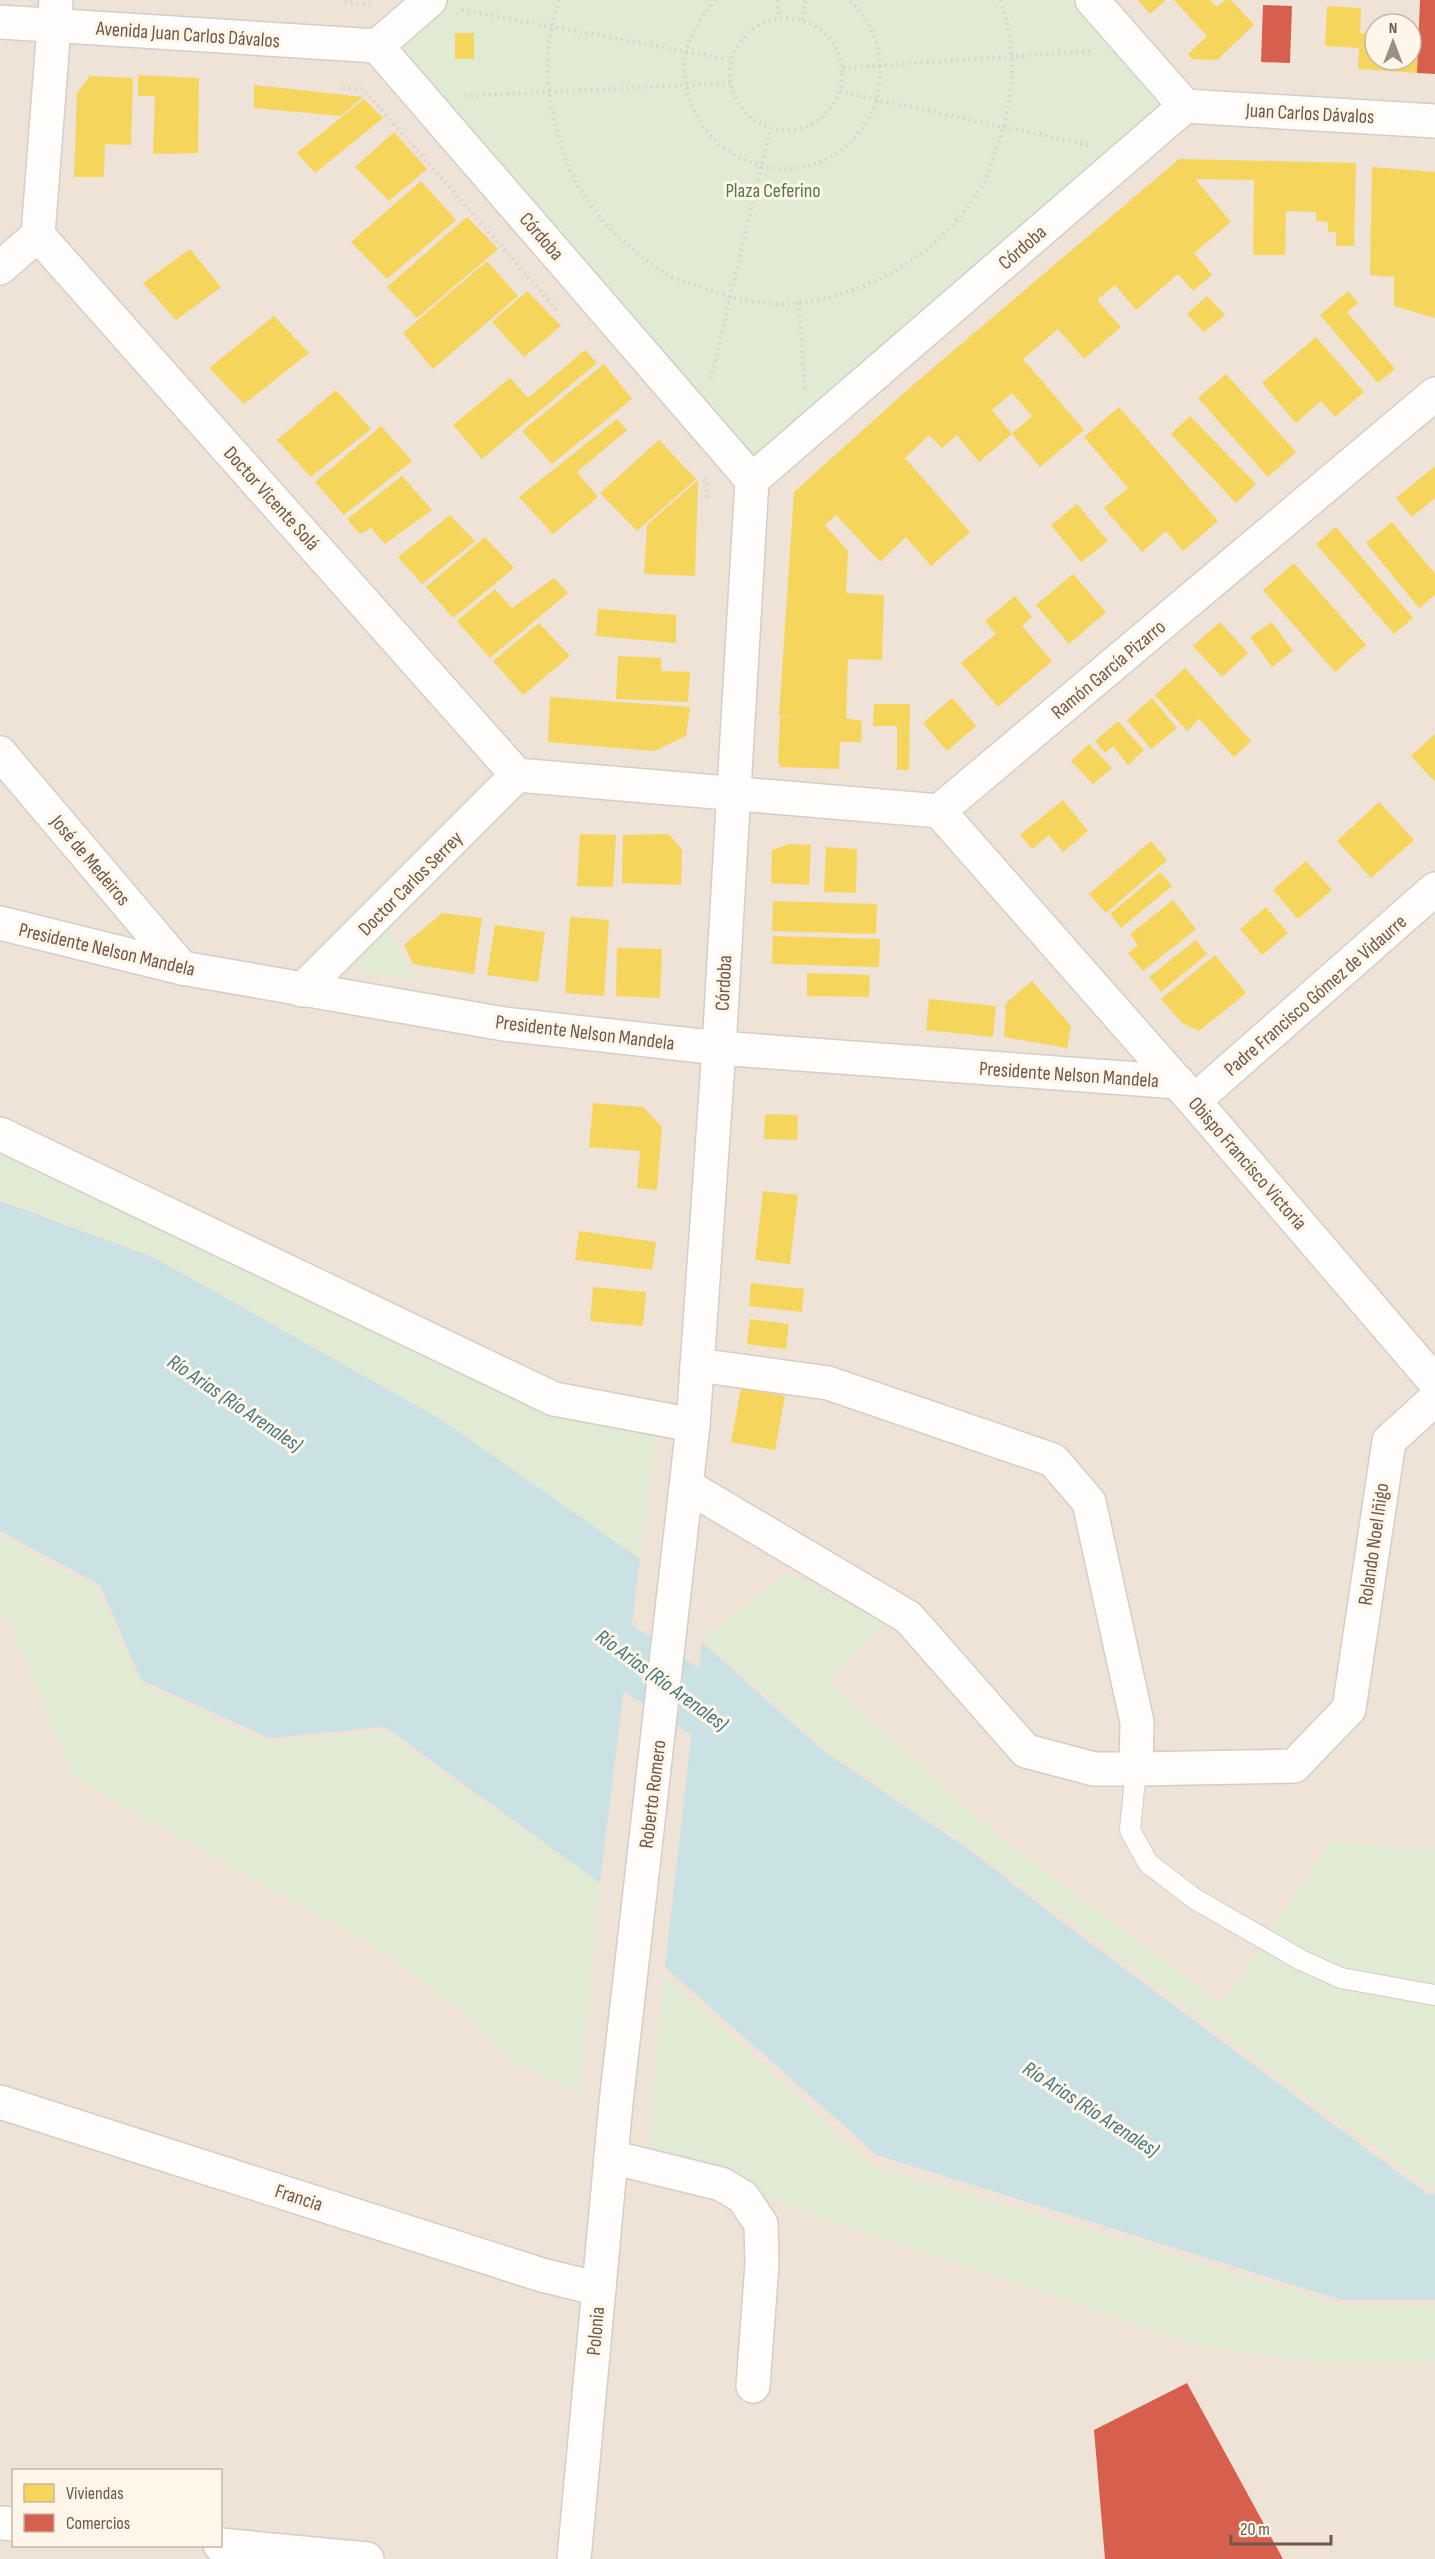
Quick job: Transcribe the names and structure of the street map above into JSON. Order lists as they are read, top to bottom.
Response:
{
  "streets": {
    "street": [
      "Avenida Juan Carlos Dávalos",
      "Juan Carlos Dávalos",
      "Córdoba",
      "Doctor Vicente Solá",
      "Ramón García Pizarro",
      "José de Medeiros",
      "Doctor Carlos Serrey",
      "Presidente Nelson Mandela",
      "Padre Francisco Gómez de Vidaurre",
      "Obispo Francisco Victoria",
      "Rolando Noel Iñigo",
      "Roberto Romero",
      "Francia",
      "Polonia"
    ]
  },
  "crossings": [
    ["Avenida Juan Carlos Dávalos", "Córdoba"],
    ["Juan Carlos Dávalos", "Córdoba"],
    ["Córdoba", "Presidente Nelson Mandela"],
    ["Córdoba", "Roberto Romero"],
    ["Doctor Vicente Solá", "Doctor Carlos Serrey"],
    ["Ramón García Pizarro", "Obispo Francisco Victoria"],
    ["José de Medeiros", "Presidente Nelson Mandela"],
    ["Doctor Carlos Serrey", "Presidente Nelson Mandela"],
    ["Presidente Nelson Mandela", "Padre Francisco Gómez de Vidaurre"],
    ["Presidente Nelson Mandela", "Obispo Francisco Victoria"],
    ["Padre Francisco Gómez de Vidaurre", "Obispo Francisco Victoria"],
    ["Roberto Romero", "Polonia"],
    ["Francia", "Polonia"]
  ],
  "water": ["Río Arias (Río Arenales)"],
  "parks": ["Plaza Ceferino"],
  "legend": ["Viviendas", "Comercios"],
  "scale_bar": "20 m",
  "north": "top"
}
